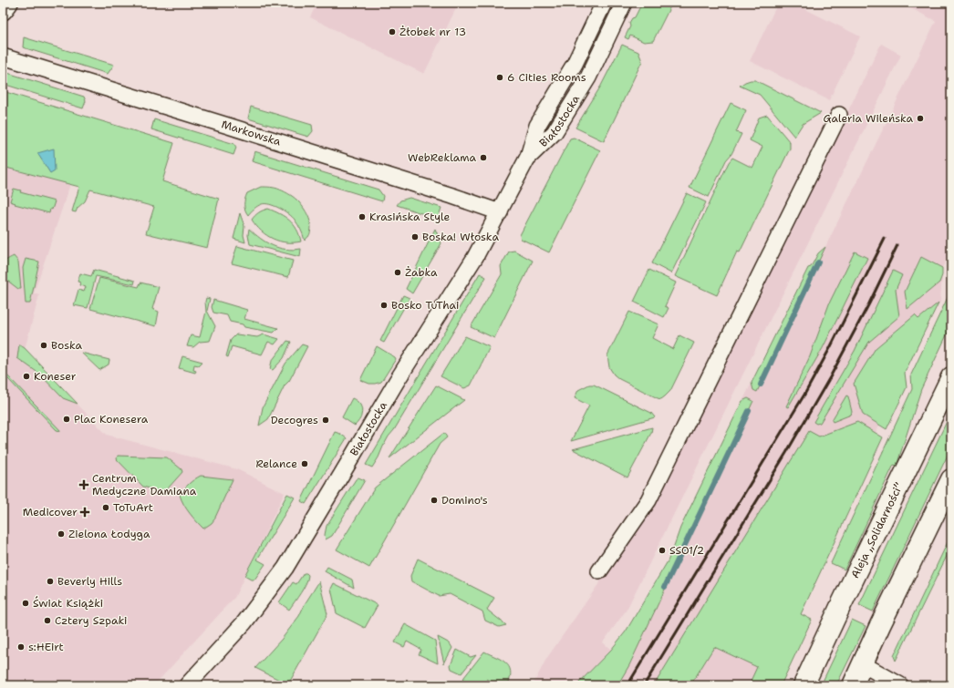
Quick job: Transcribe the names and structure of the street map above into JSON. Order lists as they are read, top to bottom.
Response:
{
  "streets": {
    "main road": ["Aleja „Solidarności”"],
    "street": ["Białostocka", "Markowska"]
  },
  "crossings": [
    ["Białostocka", "Markowska"]
  ],
  "places": {
    "other": [
      "Żłobek nr 13",
      "6 Cities Rooms",
      "Galeria Wileńska",
      "WebReklama",
      "Krasińska Style",
      "Boska! Włoska",
      "Żabka",
      "Bosko TuThai",
      "Boska",
      "Koneser",
      "Plac Konesera",
      "Decogres",
      "Relance",
      "Domino's",
      "ToTuArt",
      "Zielona Łodyga",
      "SSO1/2",
      "Beverly Hills",
      "Świat Książki",
      "Cztery Szpaki",
      "s:HEirt"
    ],
    "health": ["Centrum Medyczne Damiana", "Medicover"]
  }
}
